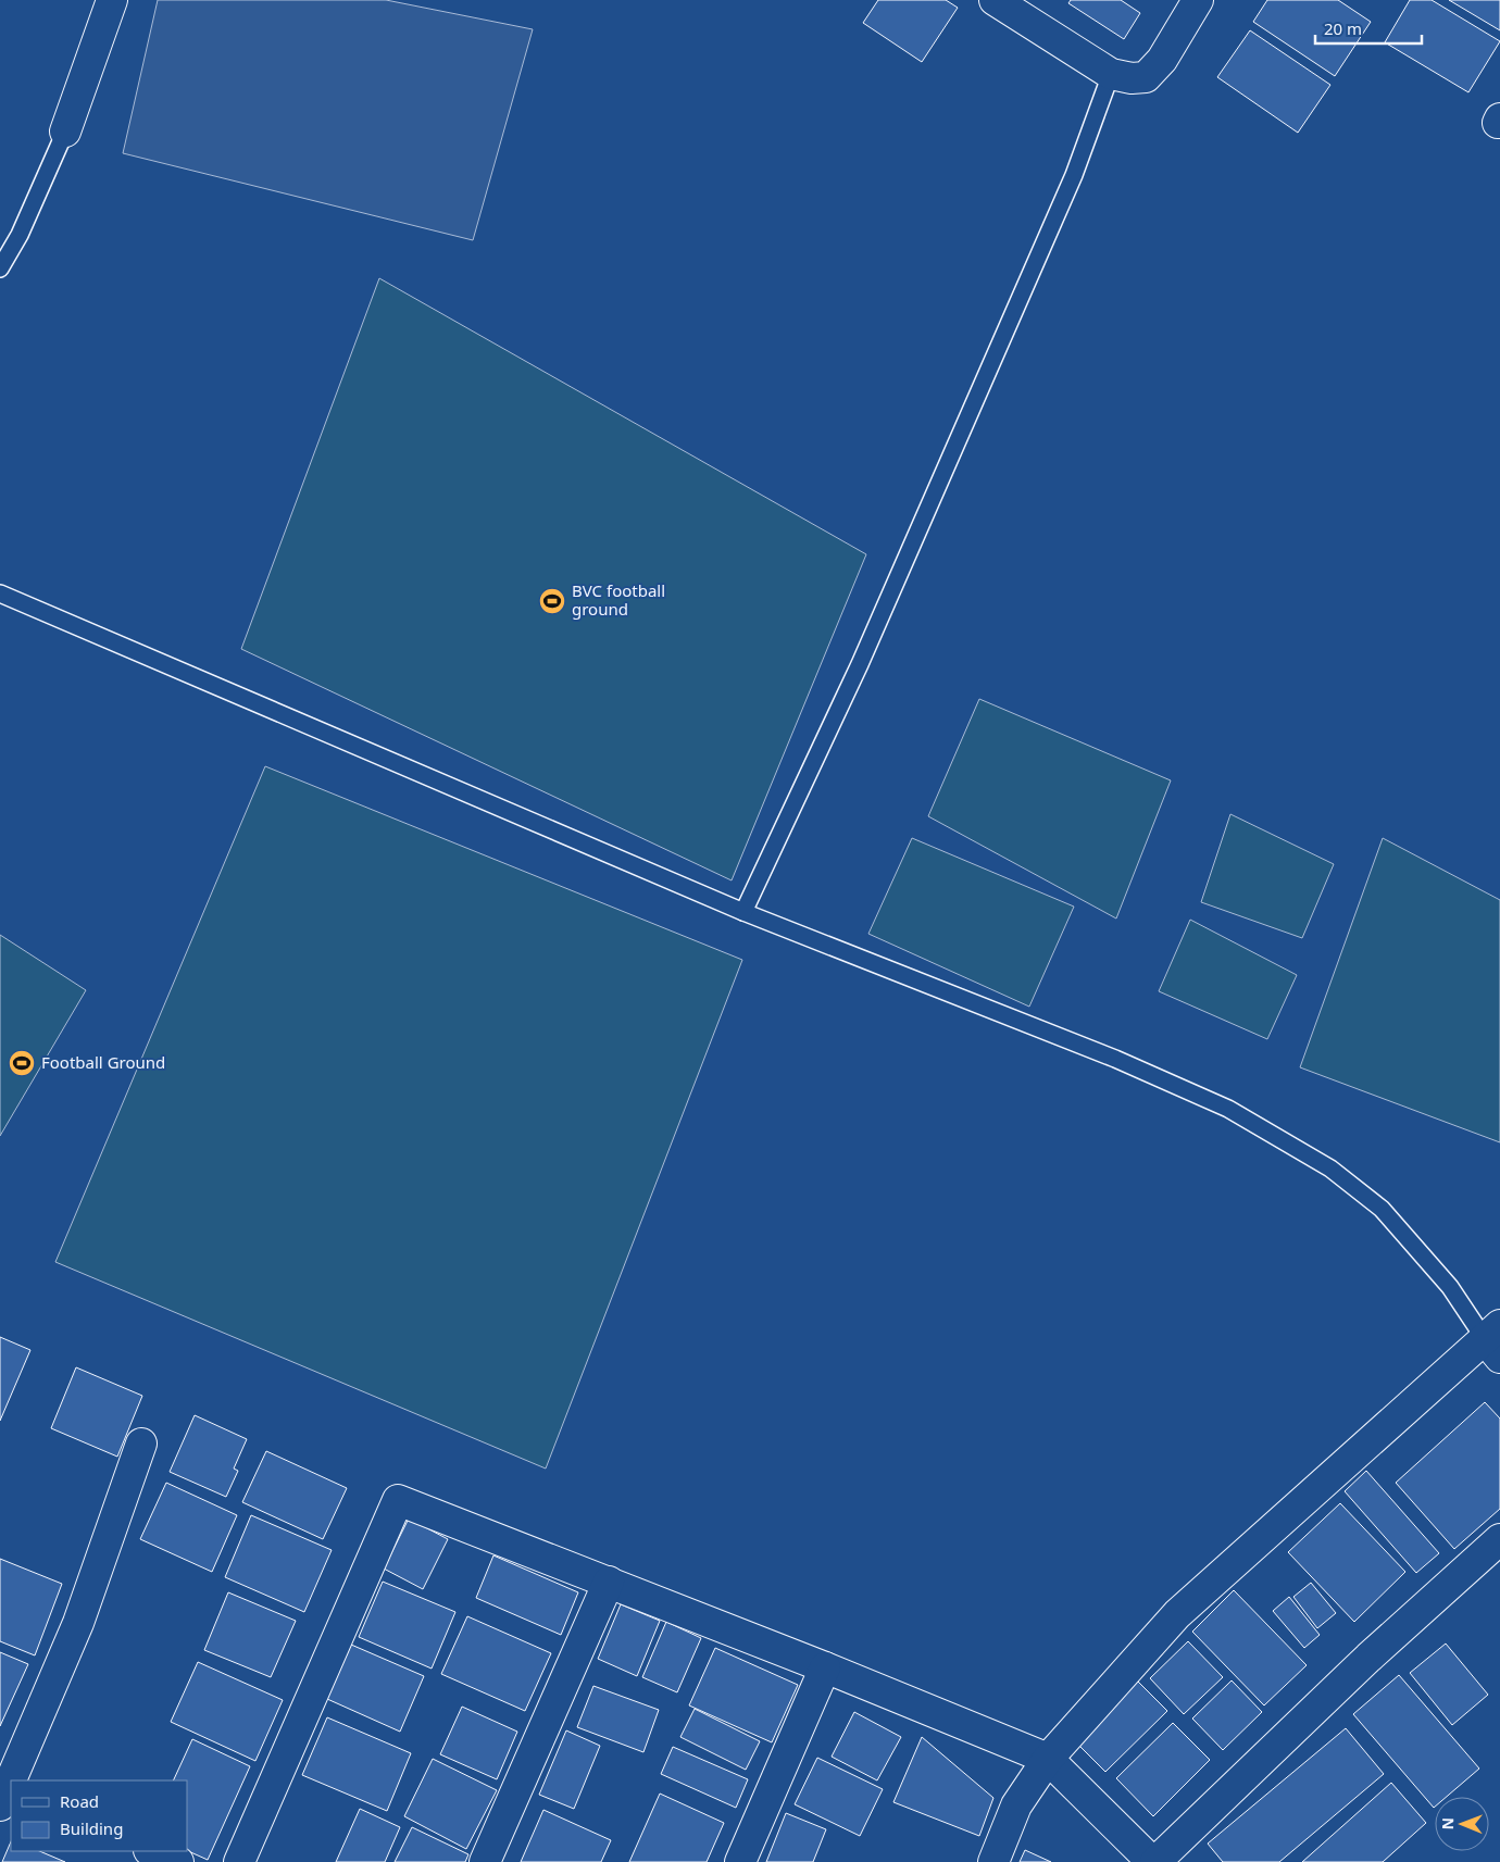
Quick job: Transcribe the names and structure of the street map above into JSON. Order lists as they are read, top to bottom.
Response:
{
  "places": {
    "sports": ["BVC football ground", "Football Ground"]
  },
  "legend": ["Road", "Building"],
  "scale_bar": "20 m",
  "north": "left"
}
